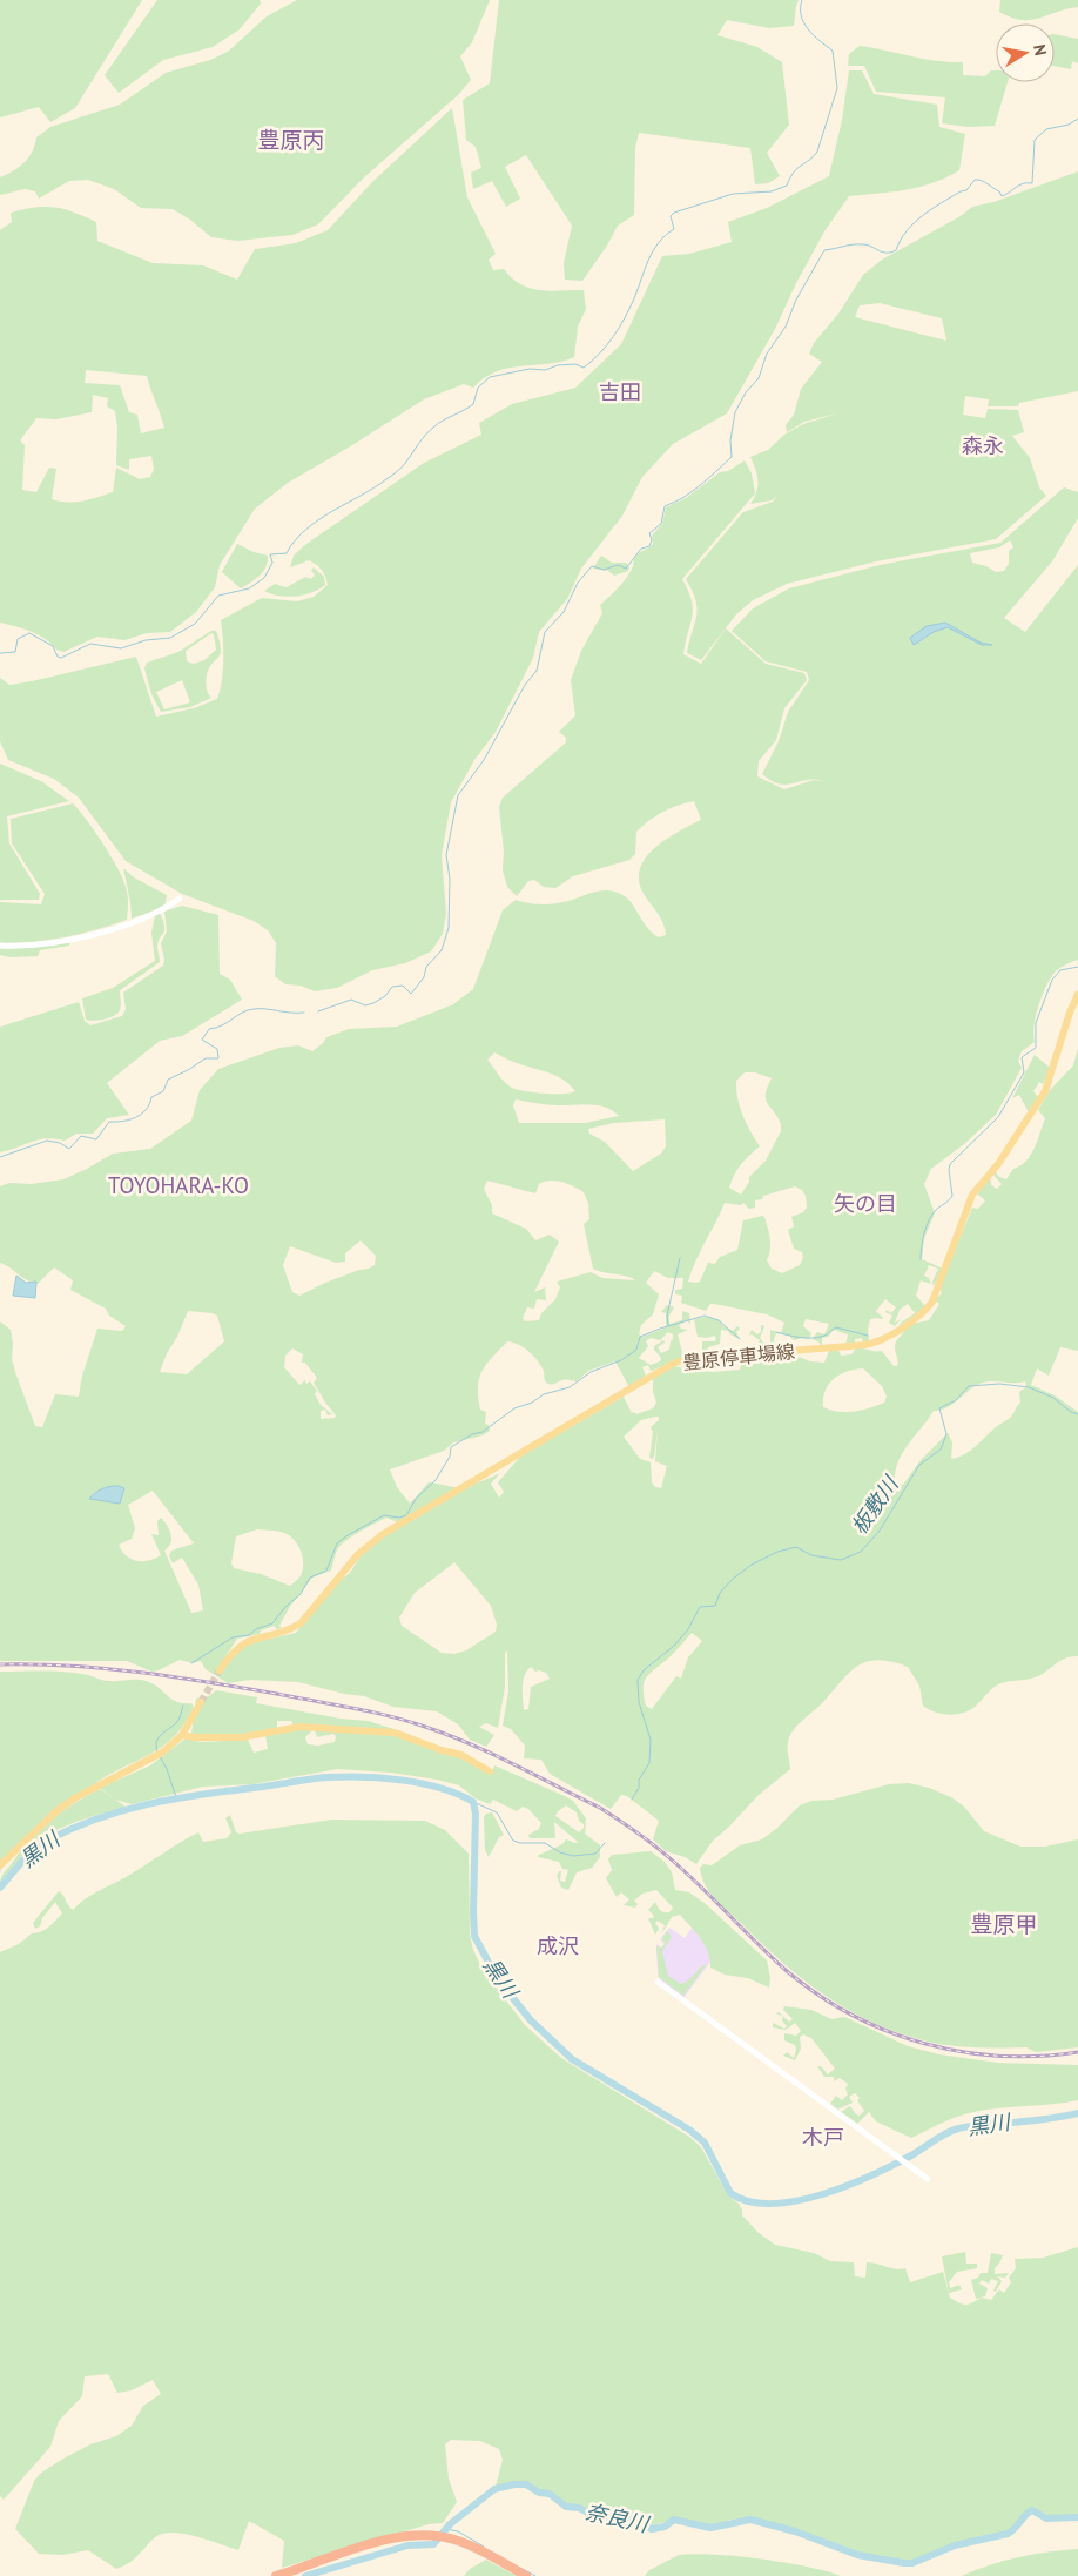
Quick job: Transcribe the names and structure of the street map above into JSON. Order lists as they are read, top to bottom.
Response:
{
  "streets": {
    "main road": ["豊原停車場線"]
  },
  "districts": [
    "豊原丙",
    "吉田",
    "森永",
    "TOYOHARA-KO",
    "矢の目",
    "豊原甲",
    "成沢",
    "木戸"
  ],
  "water": ["板敷川", "黒川", "奈良川"],
  "north": "right"
}
